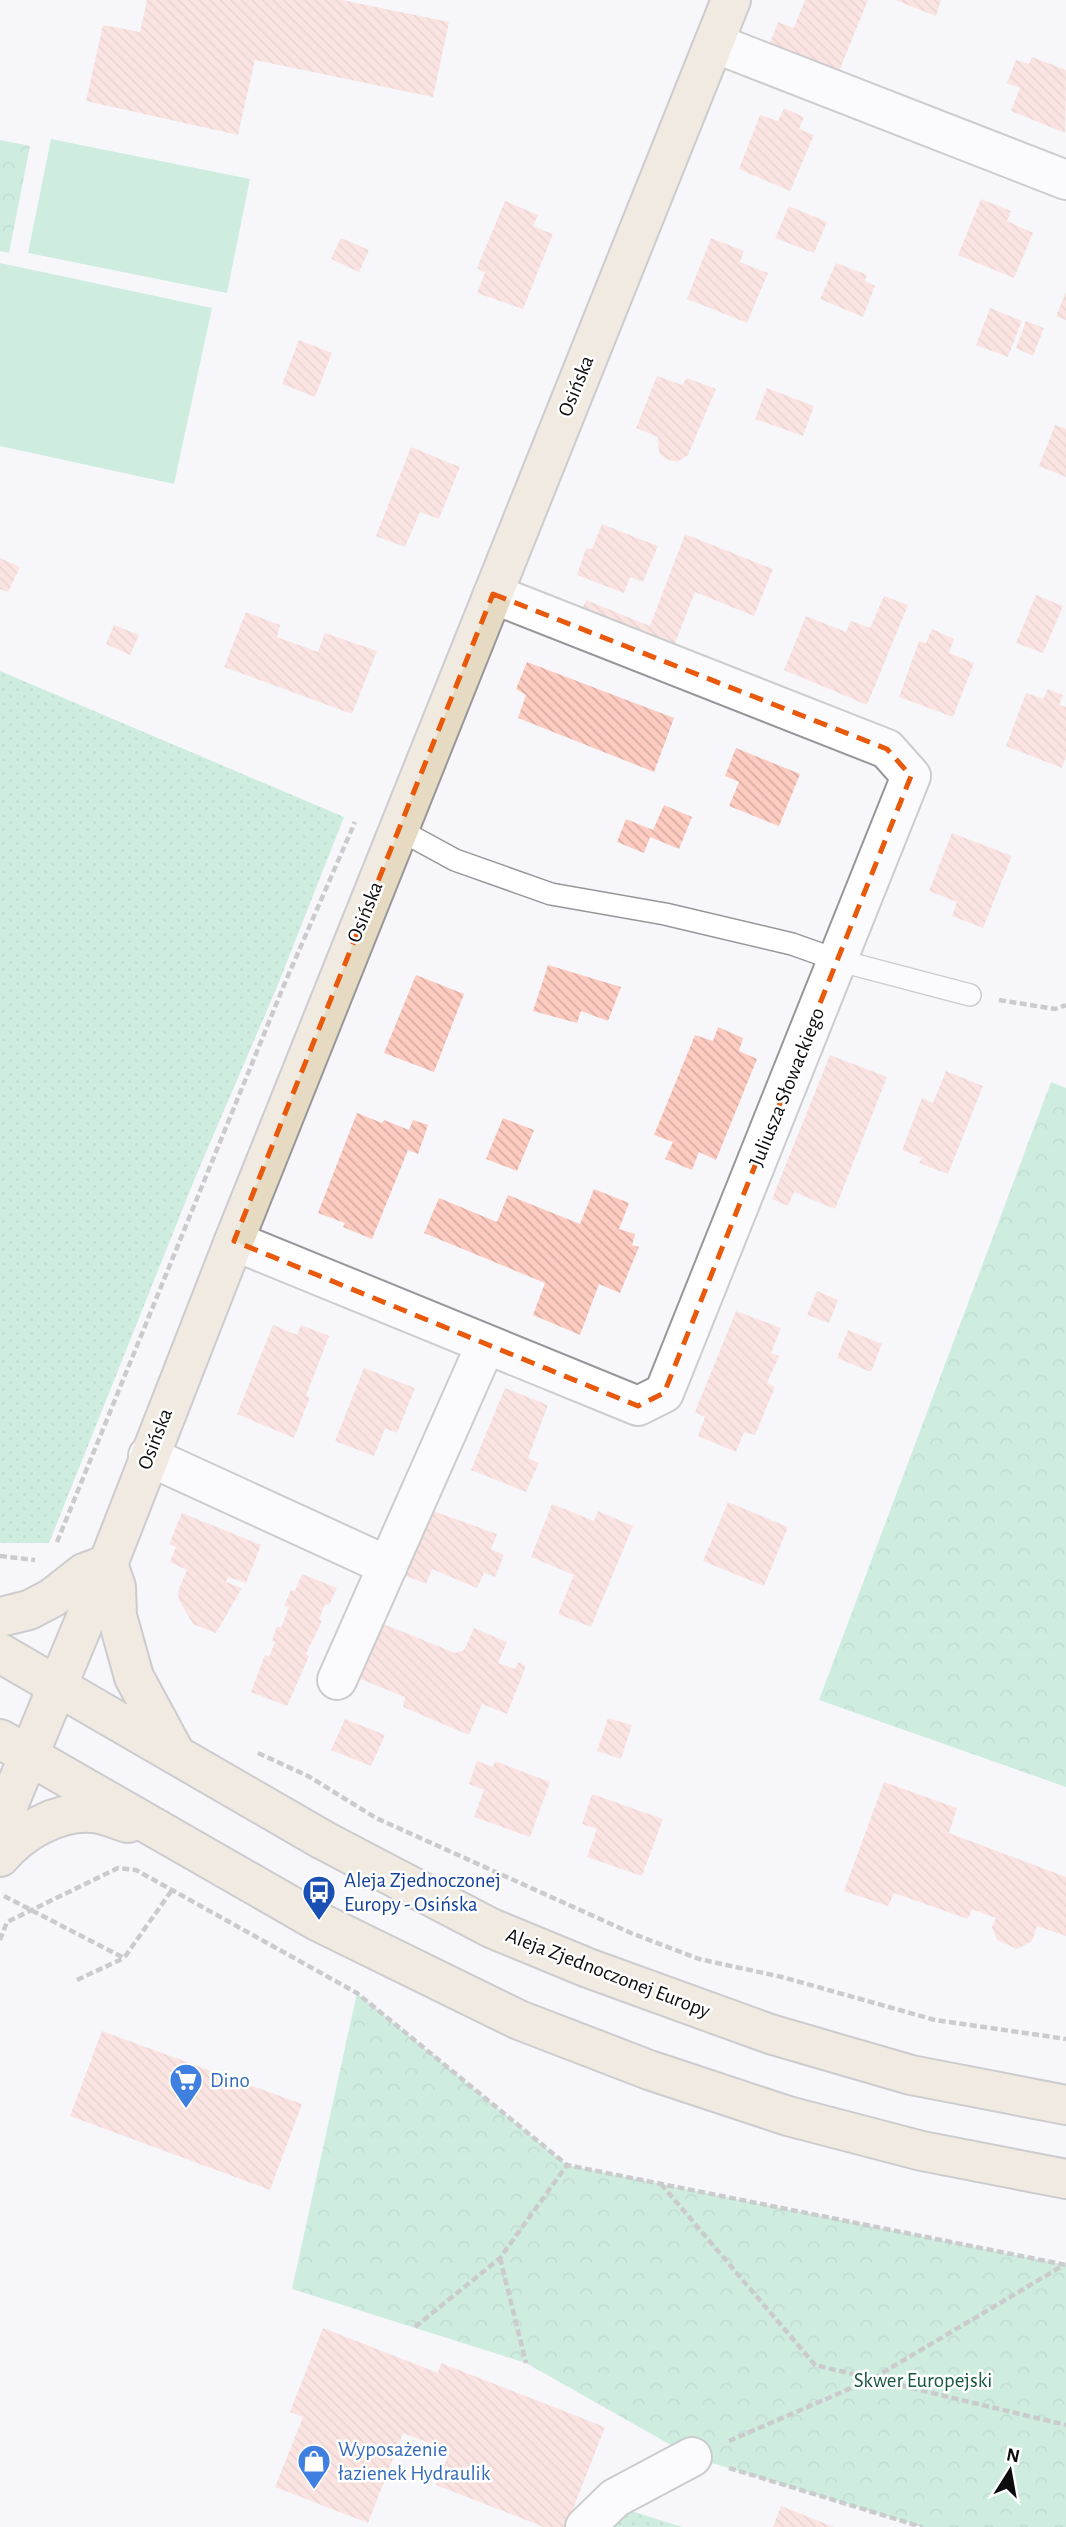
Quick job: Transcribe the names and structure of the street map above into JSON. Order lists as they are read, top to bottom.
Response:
{
  "streets": {
    "street": ["Osińska", "Juliusza Słowackiego", "Aleja Zjednoczonej Europy"]
  },
  "crossings": [
    ["Osińska", "Juliusza Słowackiego"],
    ["Osińska", "Aleja Zjednoczonej Europy"]
  ],
  "parks": ["Skwer Europejski"],
  "places": {
    "bus stop": ["Aleja Zjednoczonej Europy - Osińska"],
    "supermarket": ["Dino"],
    "shop": ["Wyposażenie łazienek Hydraulik"]
  },
  "north": "top"
}
